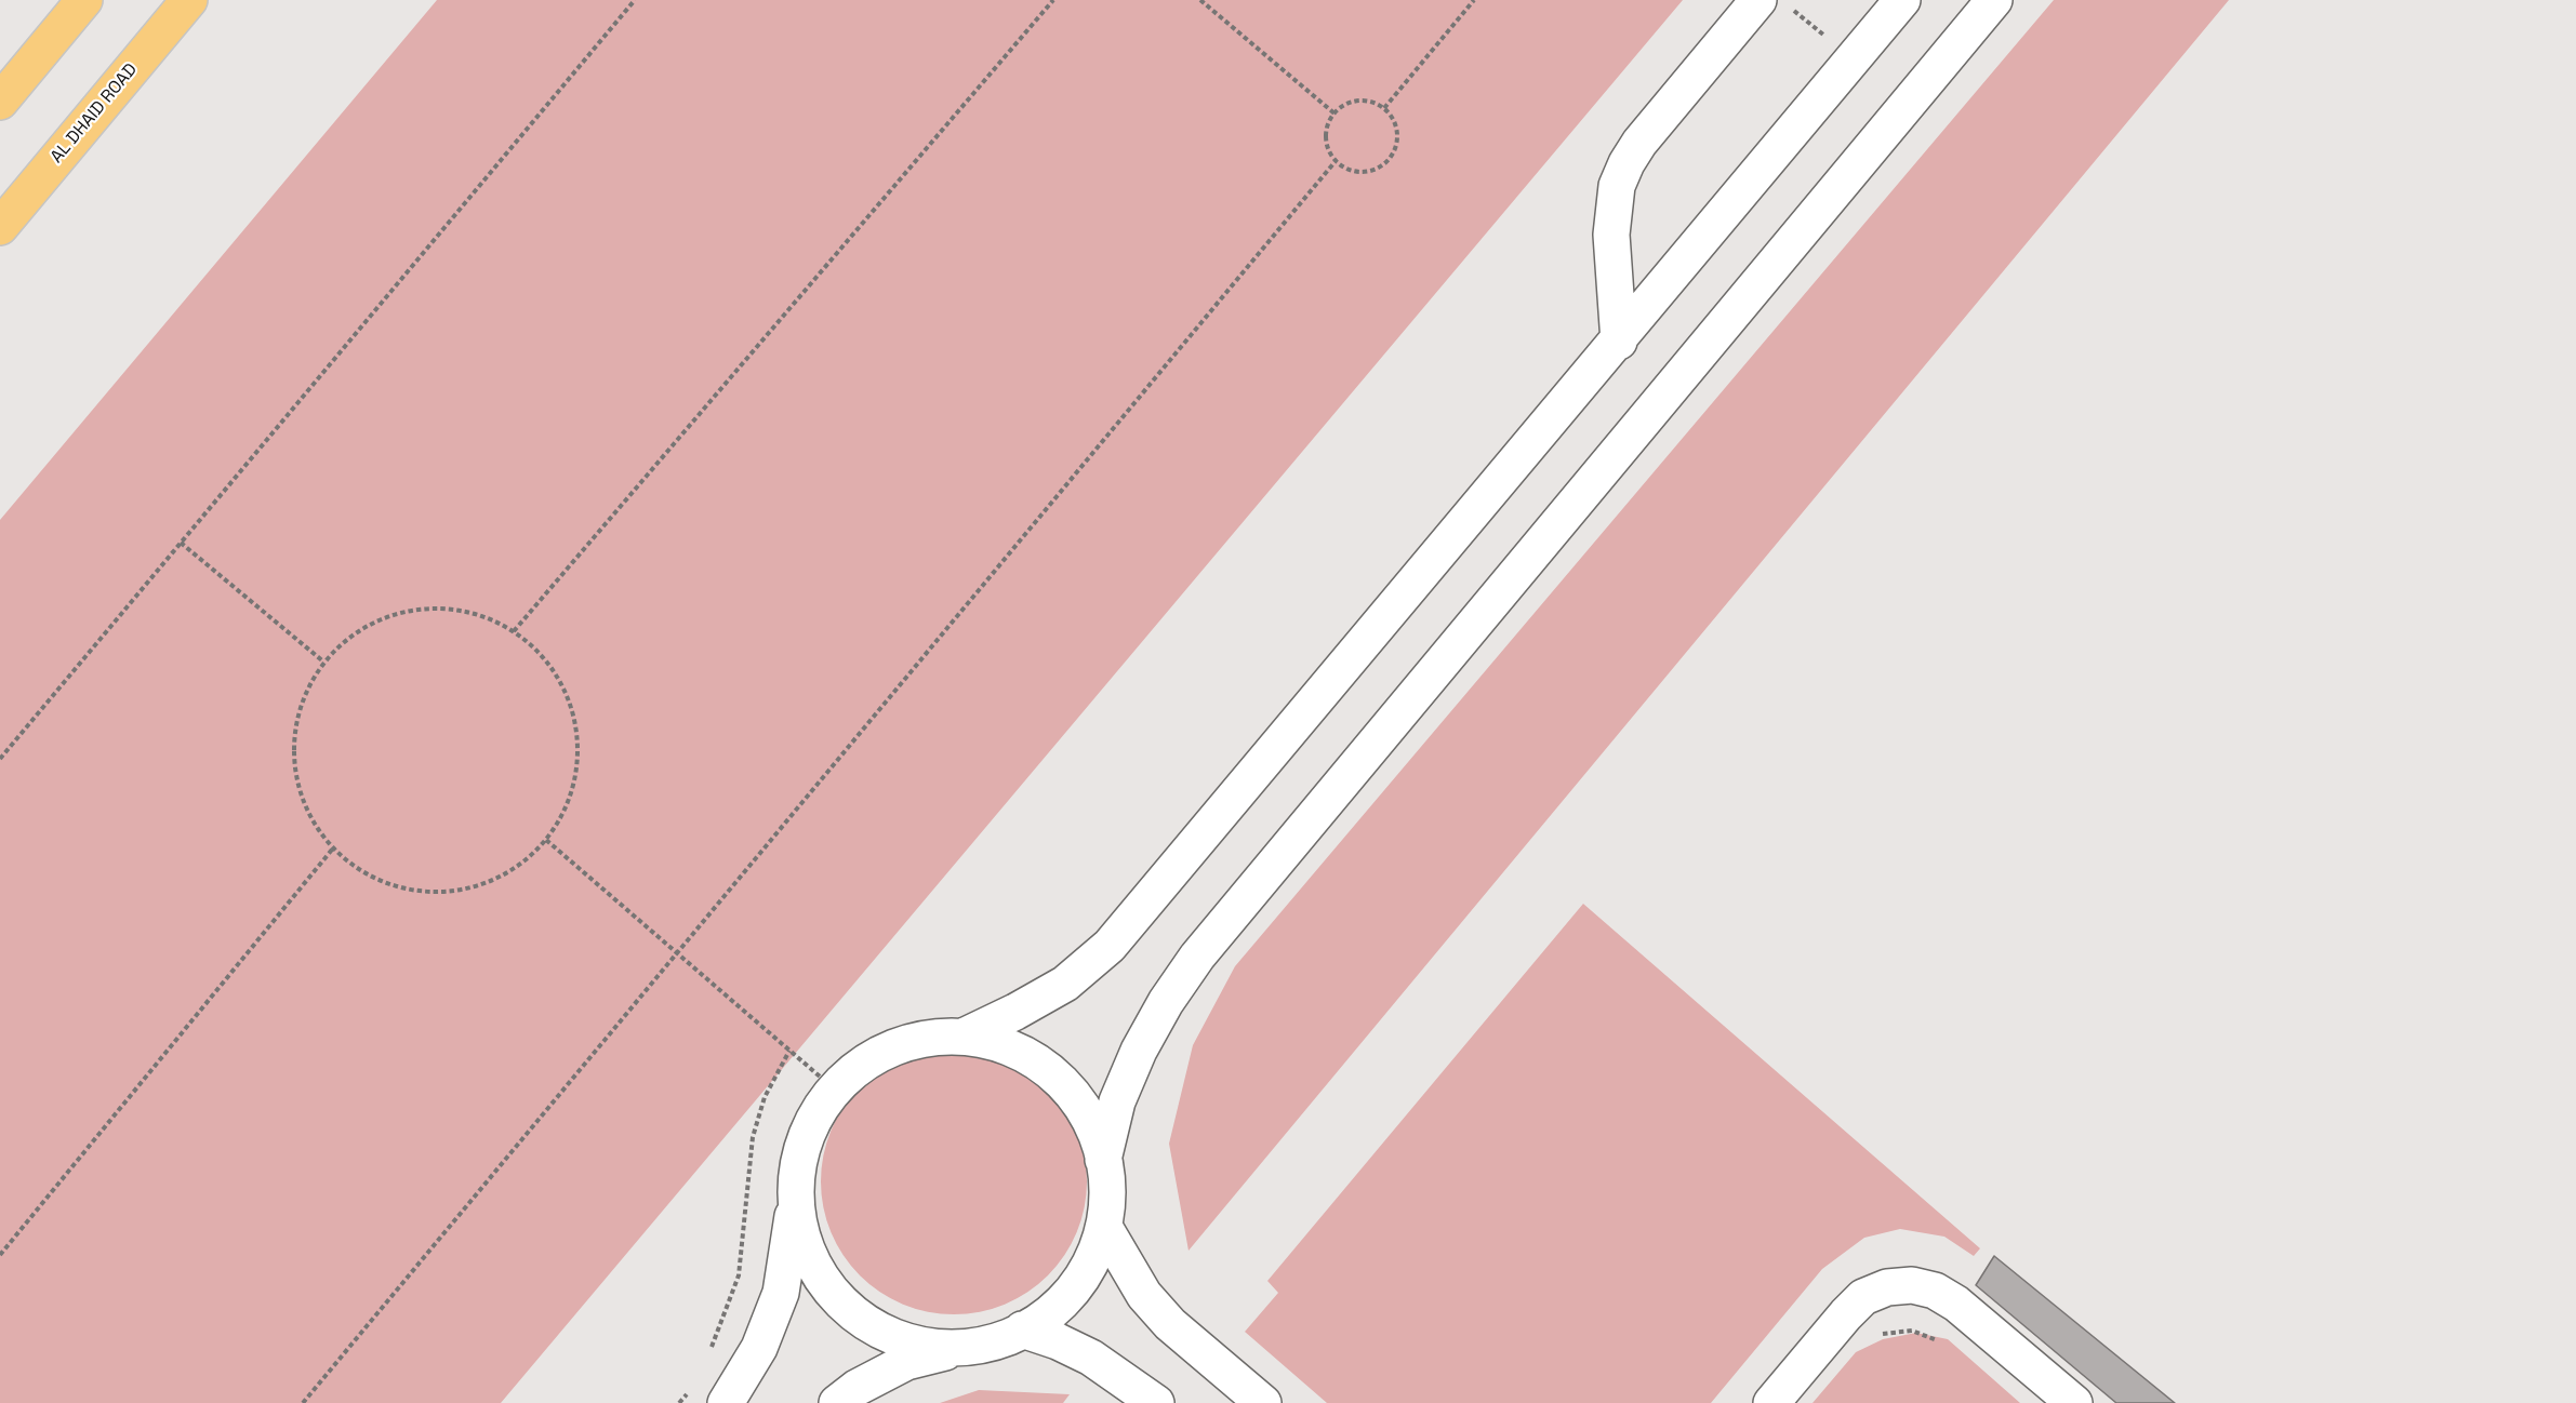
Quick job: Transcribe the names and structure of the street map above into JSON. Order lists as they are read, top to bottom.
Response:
{
  "streets": {
    "highway": ["AL DHAID ROAD"]
  }
}
